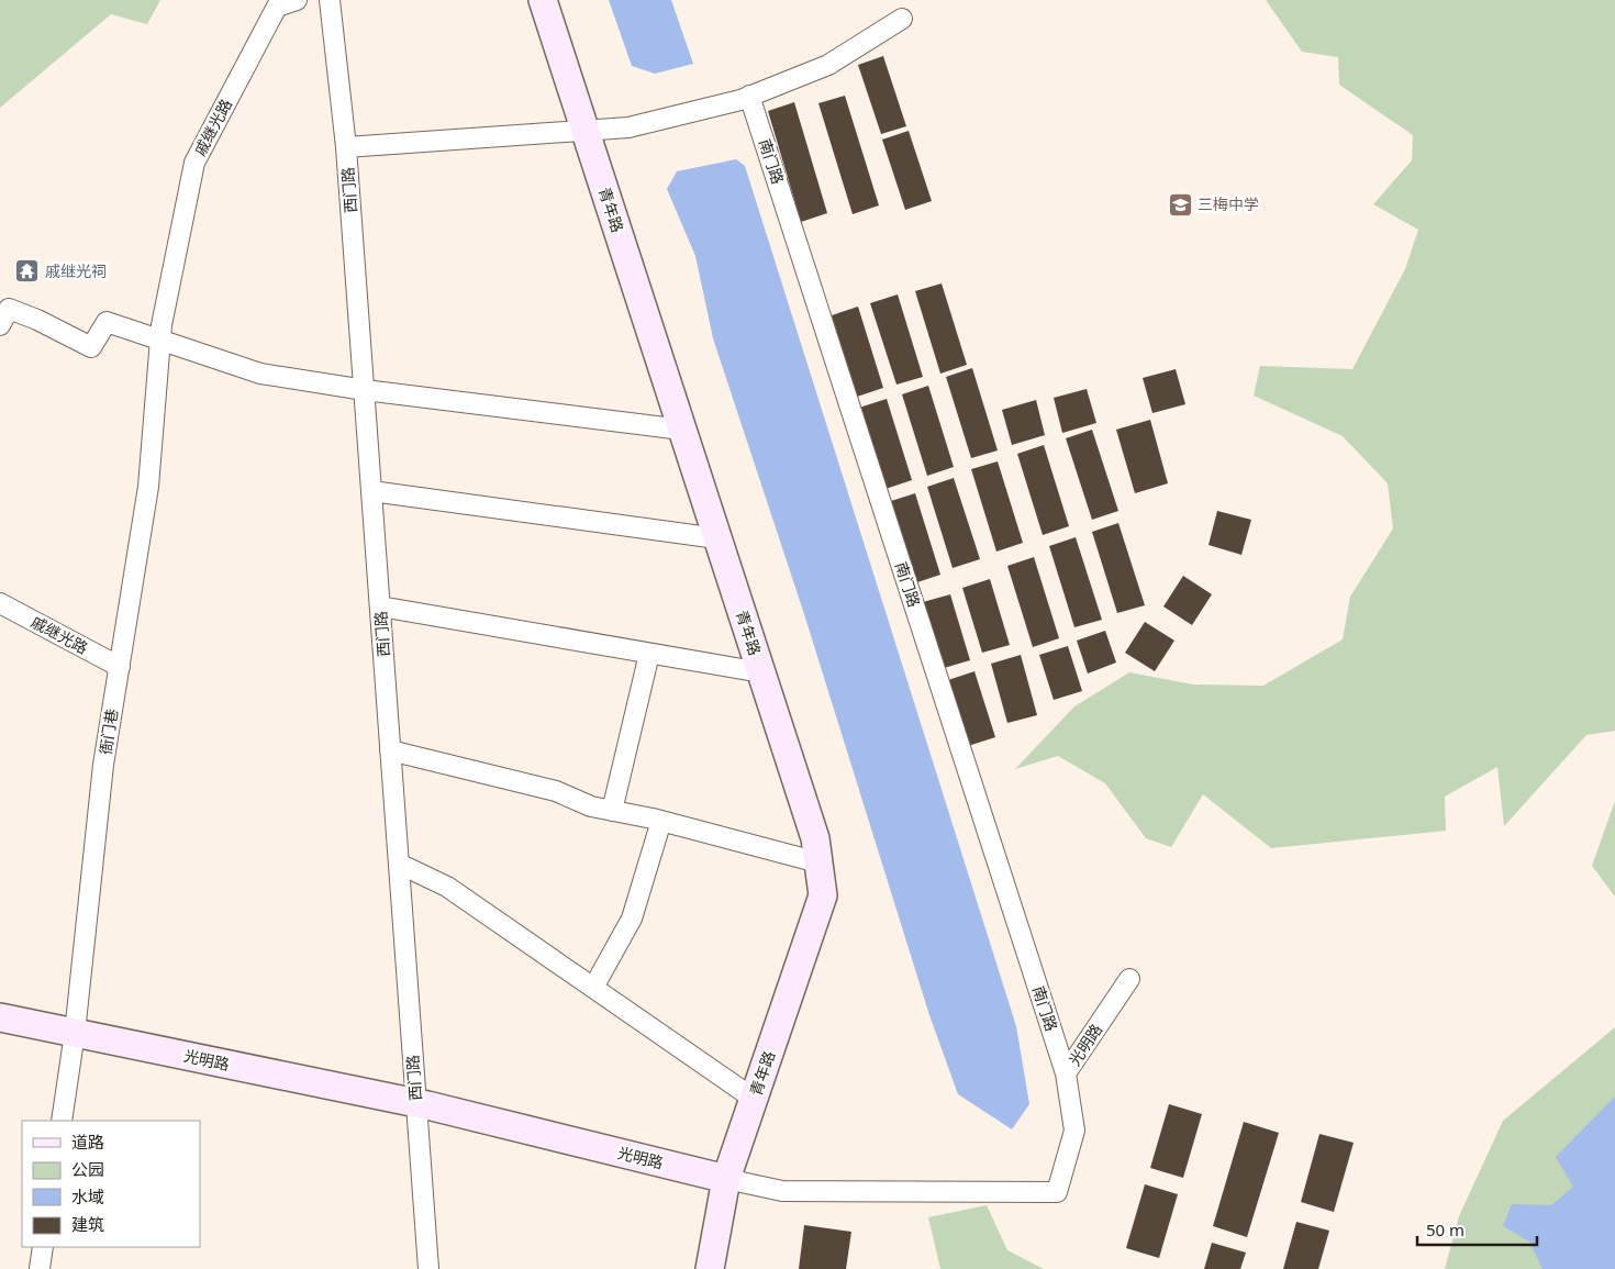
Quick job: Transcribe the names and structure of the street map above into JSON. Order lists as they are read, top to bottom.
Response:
{
  "streets": {
    "main road": ["青年路", "光明路"],
    "street": [
      "戚继光路",
      "南门路",
      "西门路",
      "衙门巷"
    ]
  },
  "crossings": [
    ["戚继光路", "衙门巷"],
    ["南门路", "光明路"],
    ["西门路", "光明路"],
    ["青年路", "光明路"],
    ["衙门巷", "光明路"]
  ],
  "places": {
    "school or university": ["三梅中学"],
    "temple": ["戚继光祠"]
  },
  "legend": [
    "道路",
    "公园",
    "水域",
    "建筑"
  ],
  "scale_bar": "50 m"
}
